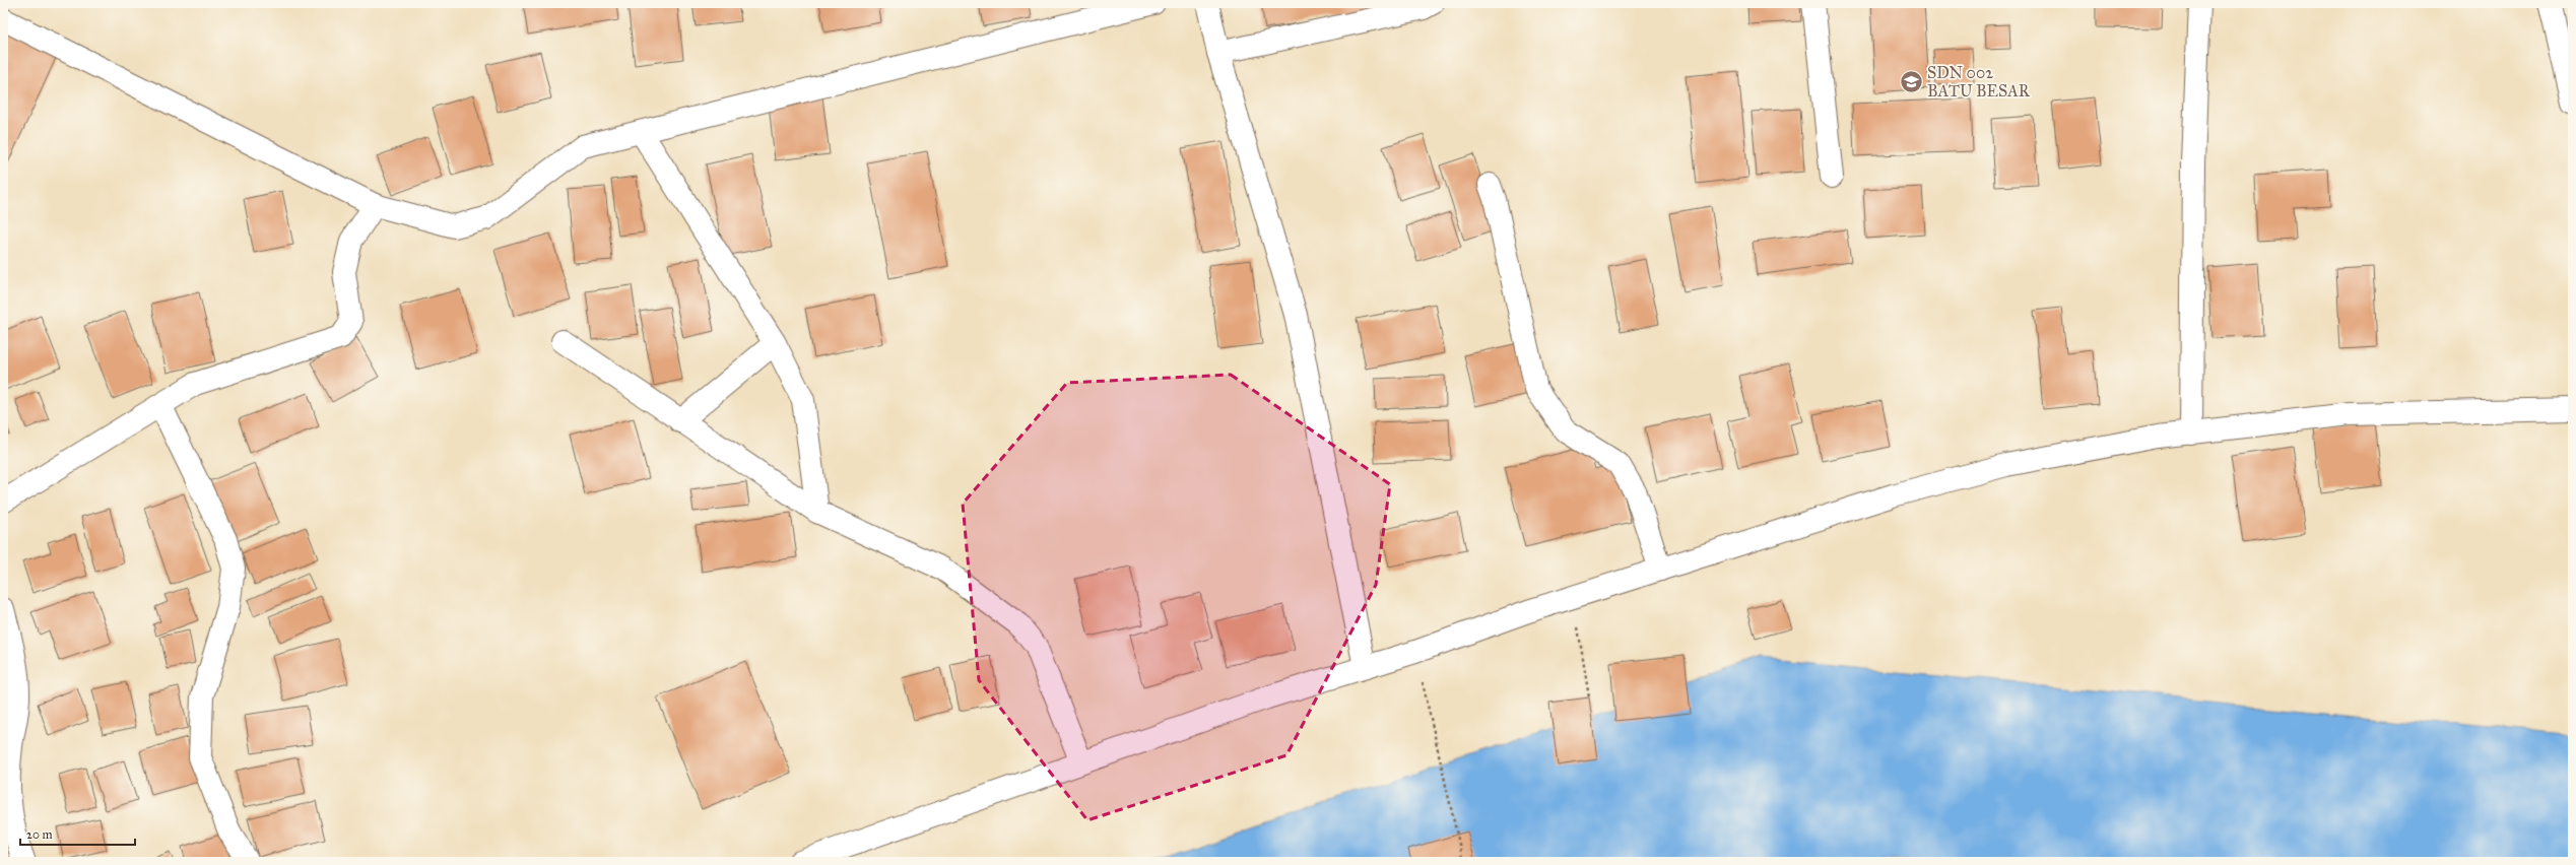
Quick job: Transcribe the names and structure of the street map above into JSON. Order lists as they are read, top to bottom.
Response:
{
  "places": {
    "school or university": ["SDN 002 BATU BESAR"]
  },
  "scale_bar": "20 m"
}
